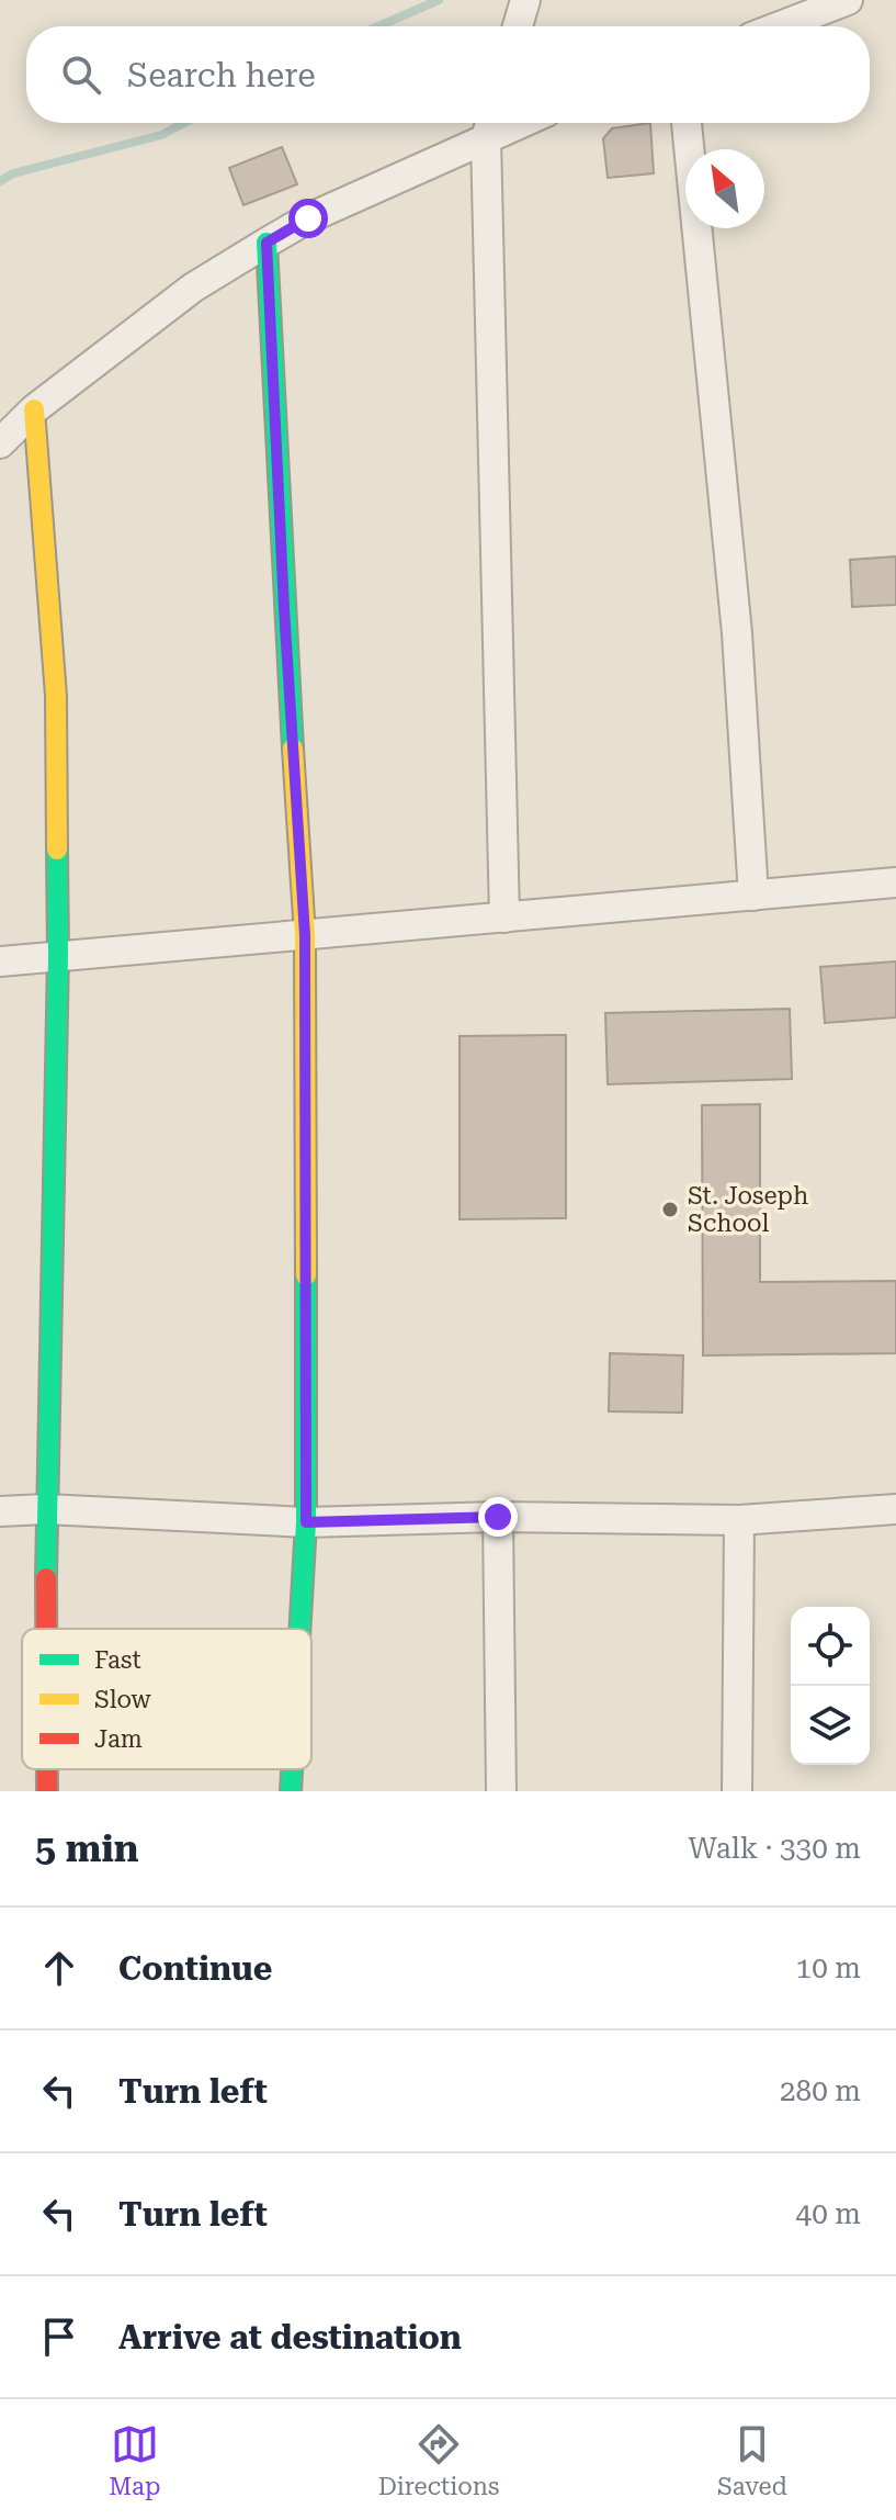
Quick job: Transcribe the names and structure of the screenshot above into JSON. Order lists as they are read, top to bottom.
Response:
{
  "places": ["St. Joseph School"],
  "legend": ["Fast", "Slow", "Jam"],
  "north": "top left",
  "page": {
    "search": "Search here",
    "heading": ["5 min", "Walk · 330 m"],
    "list": [
      ["Continue", "10 m"],
      ["Turn left", "280 m"],
      ["Turn left", "40 m"],
      "Arrive at destination"
    ],
    "nav": ["Map", "Directions", "Saved"]
  }
}
